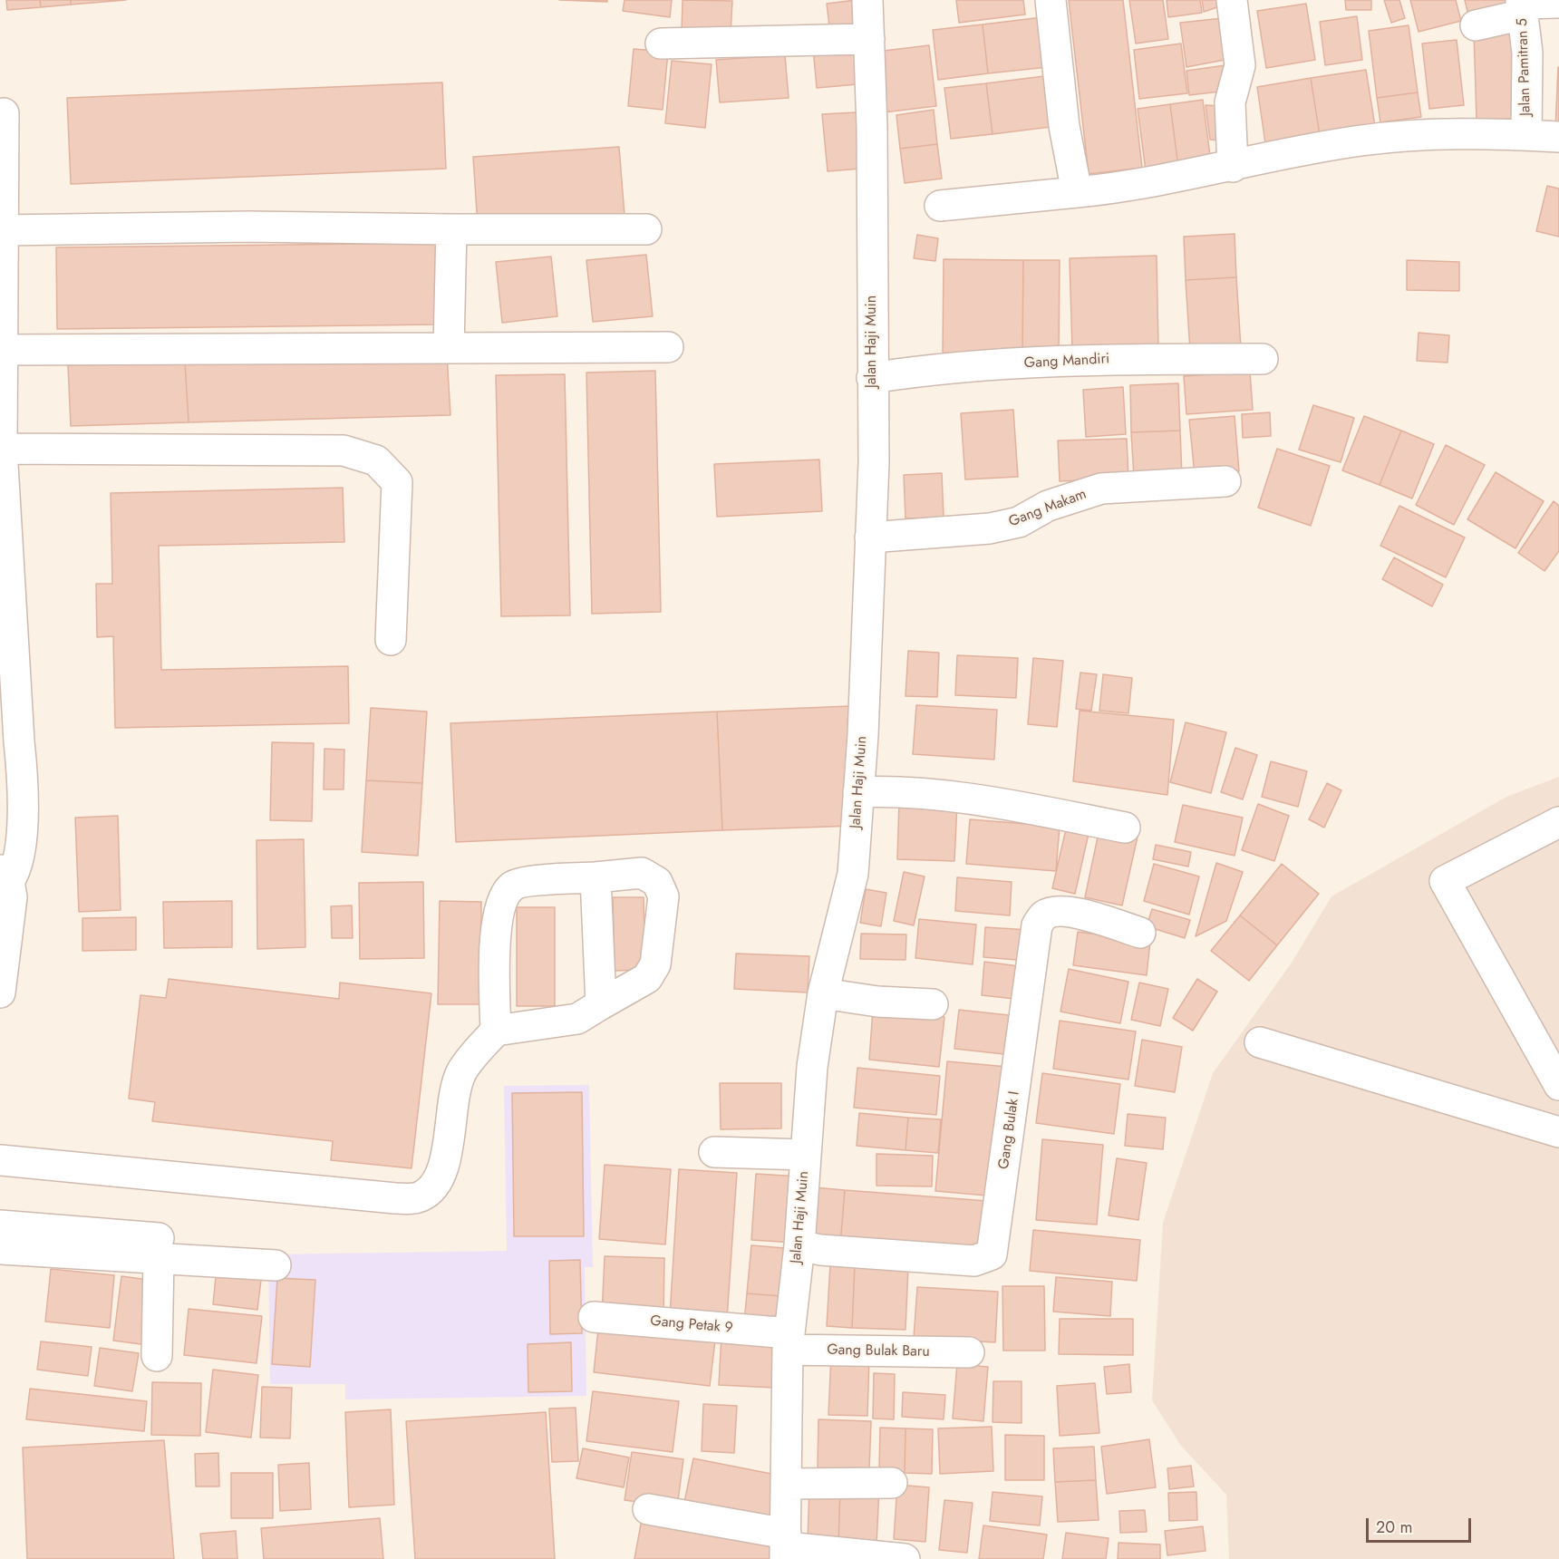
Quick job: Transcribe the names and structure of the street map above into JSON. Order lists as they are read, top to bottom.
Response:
{
  "streets": {
    "street": [
      "Jalan Pamitran 5",
      "Jalan Haji Muin",
      "Gang Mandiri",
      "Gang Makam",
      "Gang Bulak I",
      "Gang Petak 9",
      "Gang Bulak Baru"
    ]
  },
  "crossings": [
    ["Jalan Haji Muin", "Gang Mandiri"],
    ["Jalan Haji Muin", "Gang Makam"],
    ["Jalan Haji Muin", "Gang Bulak I"],
    ["Jalan Haji Muin", "Gang Petak 9"],
    ["Jalan Haji Muin", "Gang Bulak Baru"],
    ["Gang Petak 9", "Gang Bulak Baru"]
  ],
  "scale_bar": "20 m"
}
